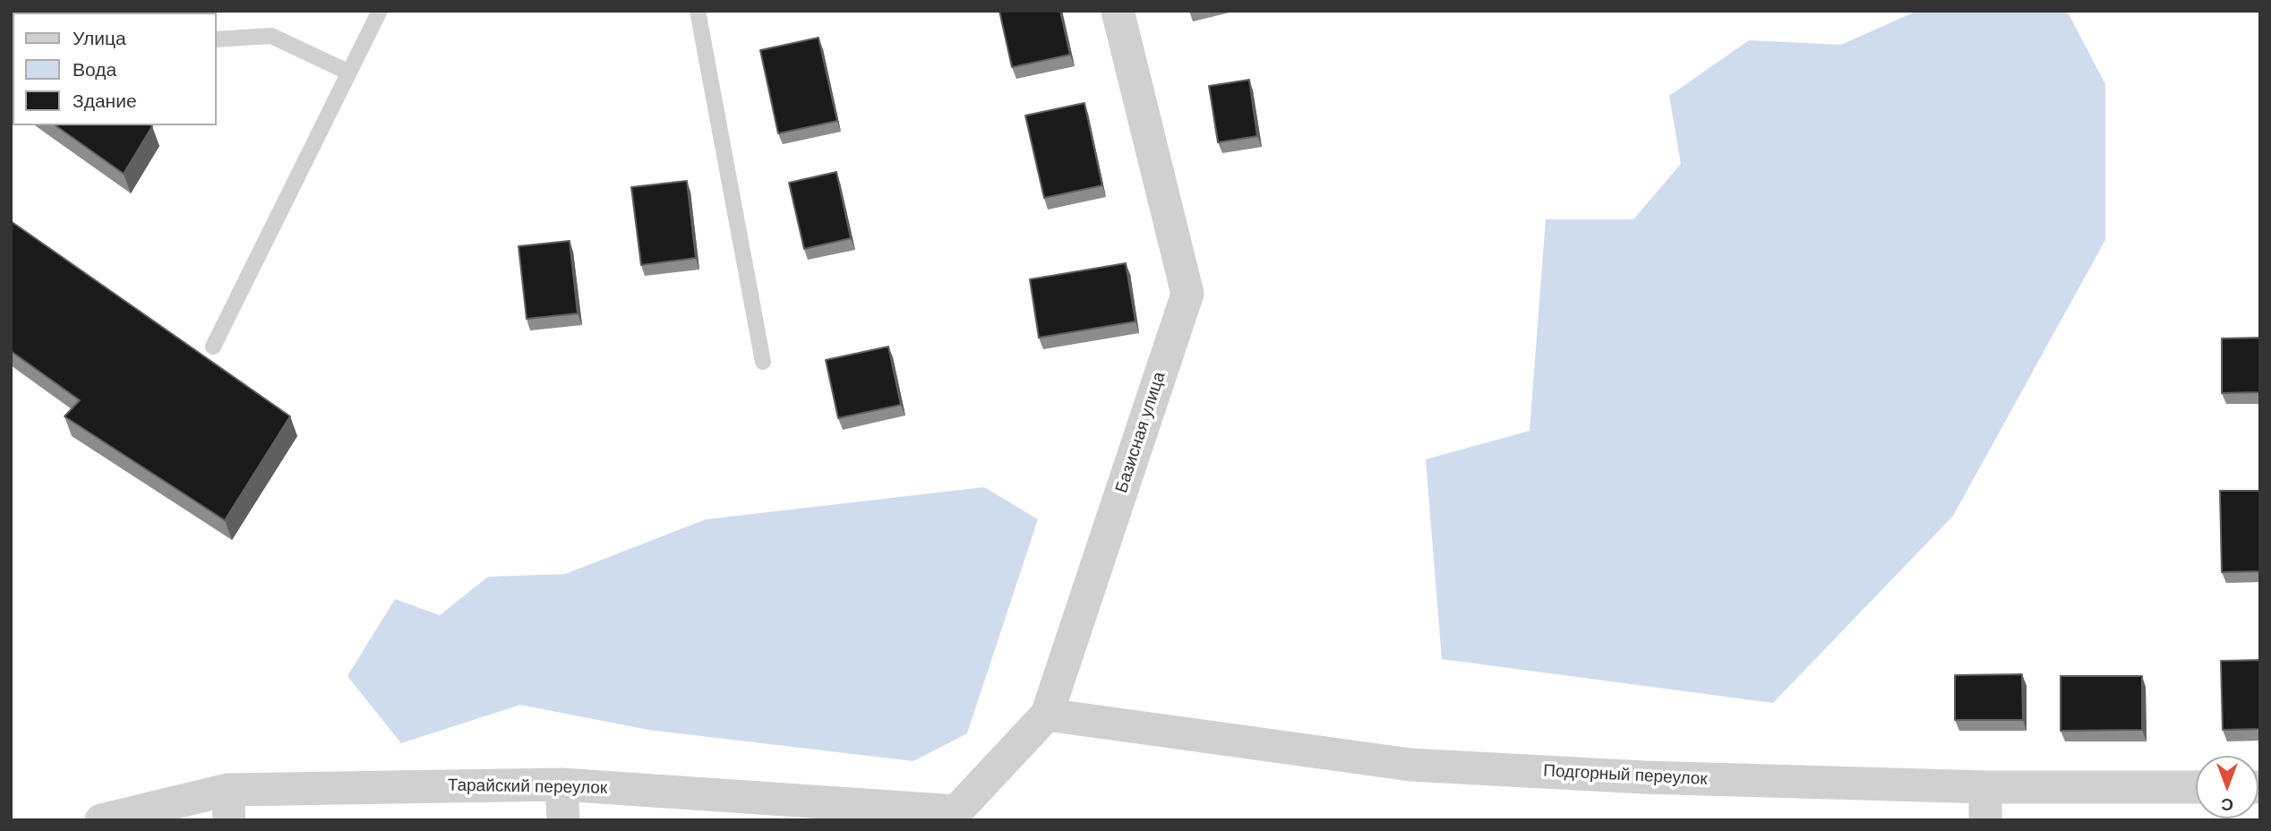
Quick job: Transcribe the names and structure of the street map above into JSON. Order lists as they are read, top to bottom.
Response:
{
  "streets": {
    "street": ["Базисная улица", "Подгорный переулок", "Тарайский переулок"]
  },
  "crossings": [
    ["Базисная улица", "Подгорный переулок"],
    ["Базисная улица", "Тарайский переулок"]
  ],
  "legend": ["Улица", "Вода", "Здание"],
  "north": "bottom"
}
